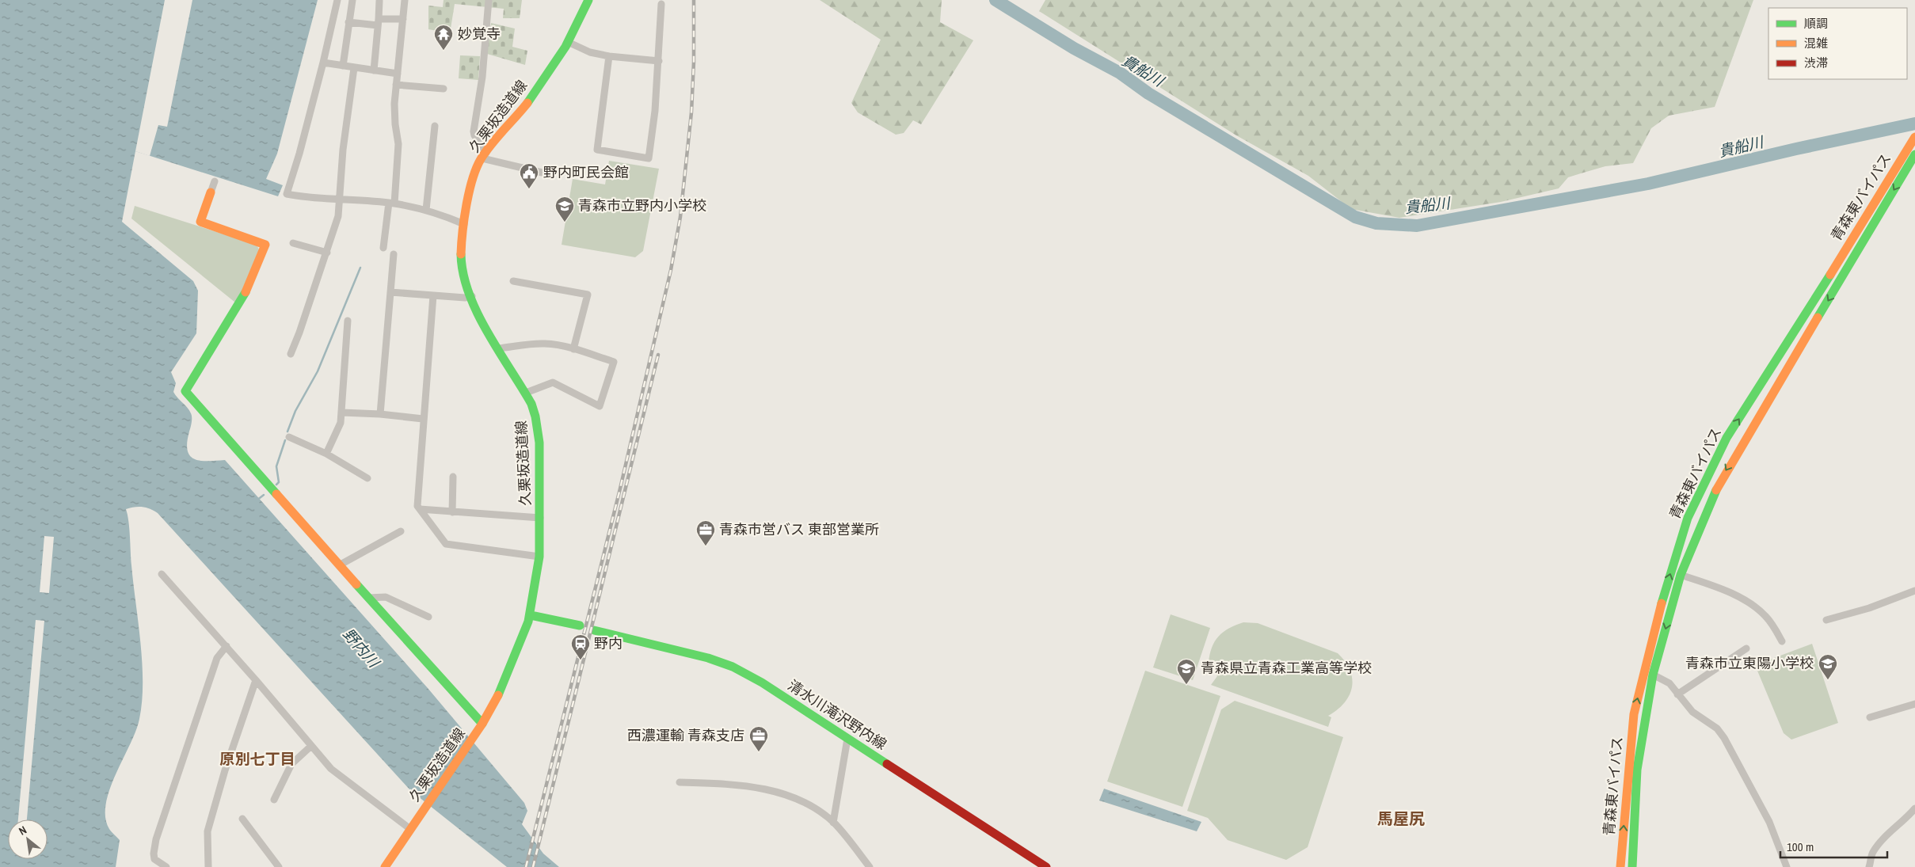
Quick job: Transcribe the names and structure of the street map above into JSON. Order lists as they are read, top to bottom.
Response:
{
  "streets": {
    "main road": ["久栗坂造道線", "青森東バイパス", "清水川滝沢野内線"]
  },
  "districts": ["原別七丁目", "馬屋尻"],
  "water": ["貴船川", "野内川"],
  "places": {
    "temple": ["妙覚寺"],
    "public building": ["野内町民会館"],
    "school or university": ["青森市立野内小学校", "青森市立東陽小学校", "青森県立青森工業高等学校"],
    "office": ["青森市営バス 東部営業所", "西濃運輸 青森支店"],
    "station": ["野内"]
  },
  "legend": ["順調", "混雑", "渋滞"],
  "scale_bar": "100 m",
  "north": "top left"
}
